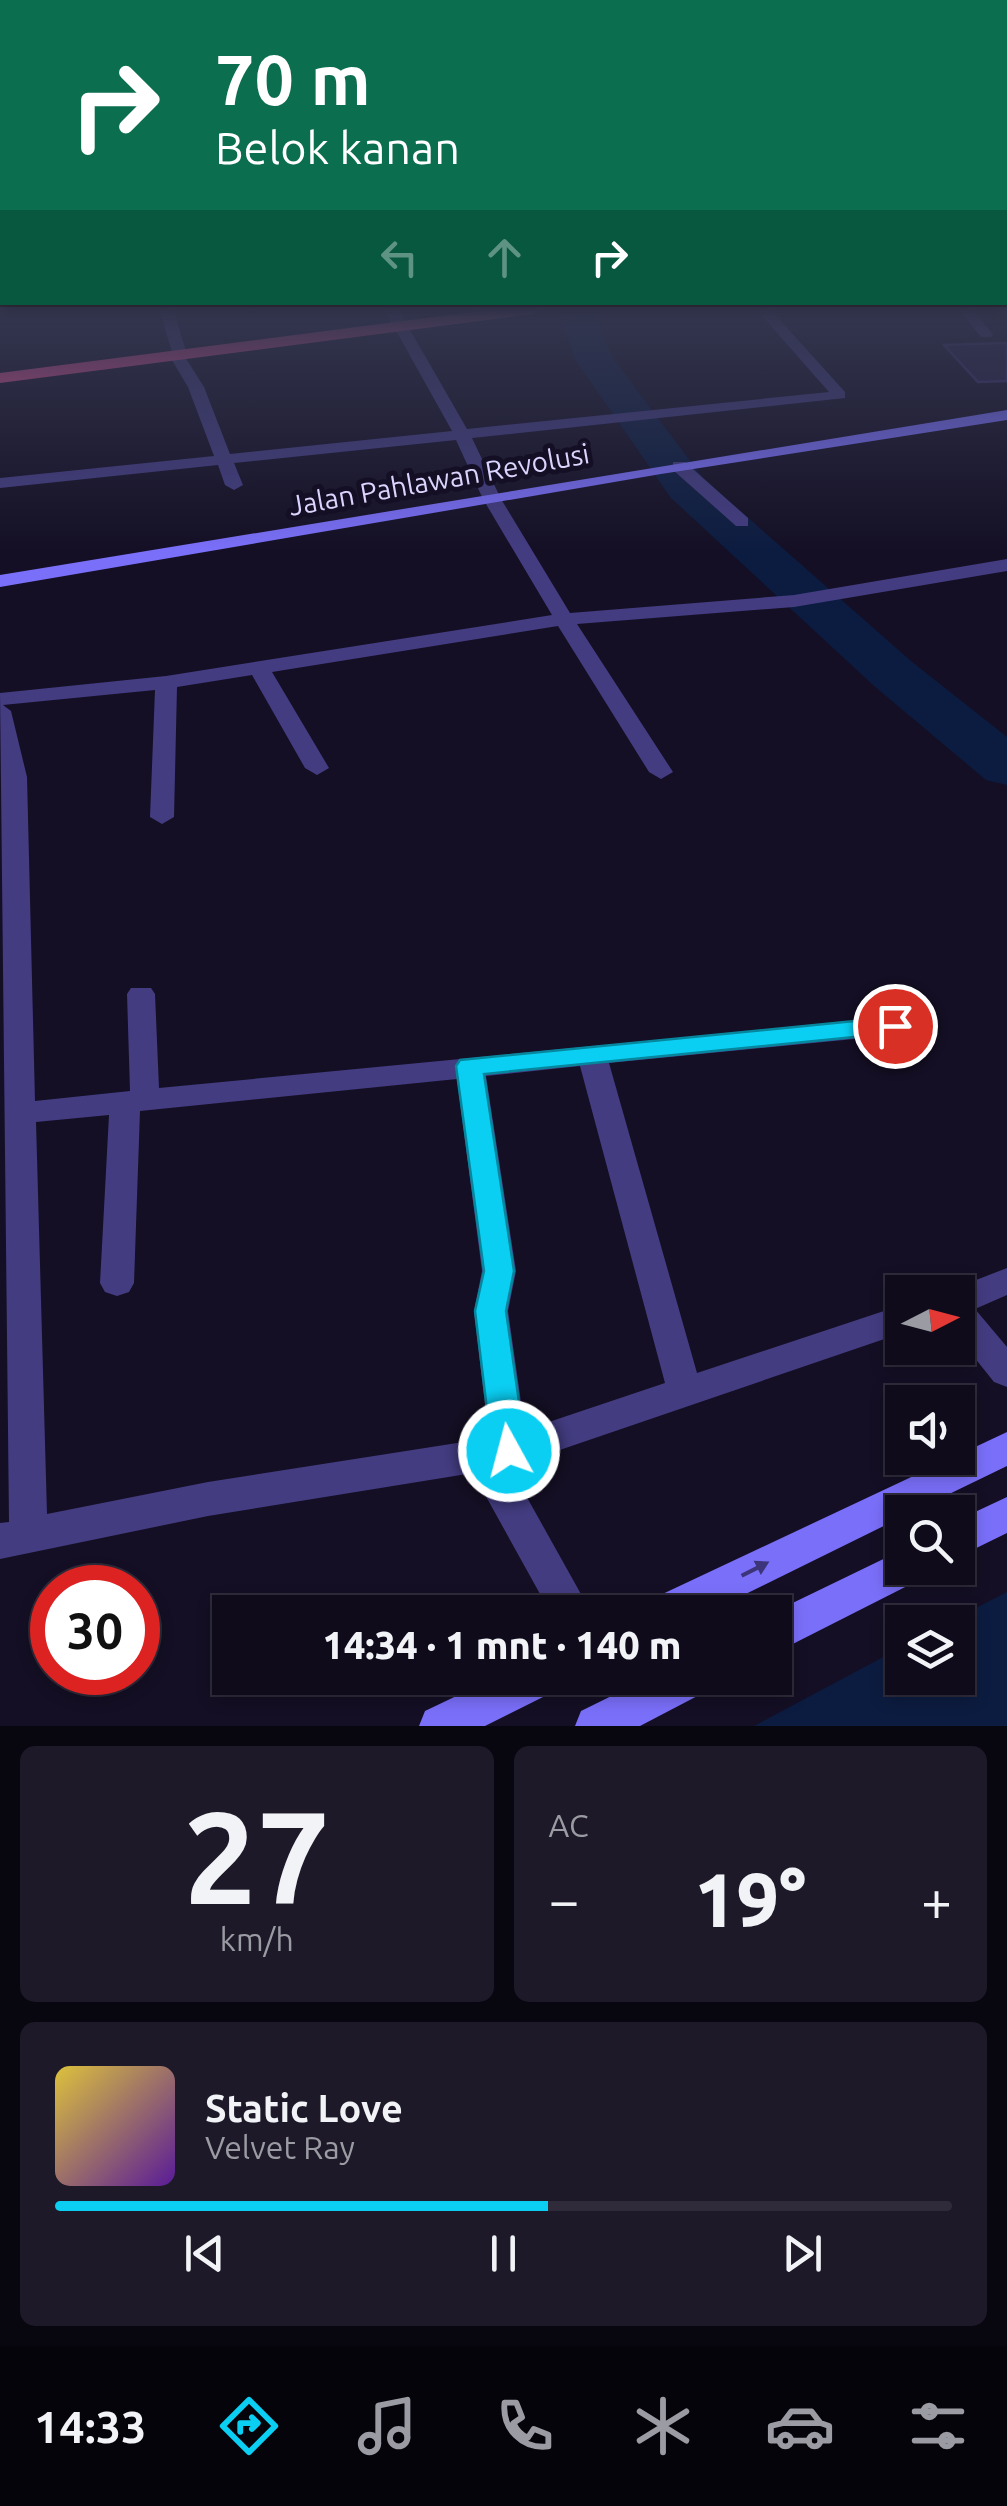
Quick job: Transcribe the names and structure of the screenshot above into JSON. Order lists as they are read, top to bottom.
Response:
{
  "streets": {
    "street": ["Jalan Pahlawan Revolusi"]
  },
  "north": "right",
  "page": {
    "turn": ["70 m", "Belok kanan"],
    "limit": "30",
    "trip": "14:34 · 1 mnt · 140 m",
    "tile": [
      ["27", "km/h"],
      "AC"
    ],
    "heat": ["−", "19°", "+"],
    "song": ["Static Love", "Velvet Ray"],
    "tabs": "14:33"
  }
}
